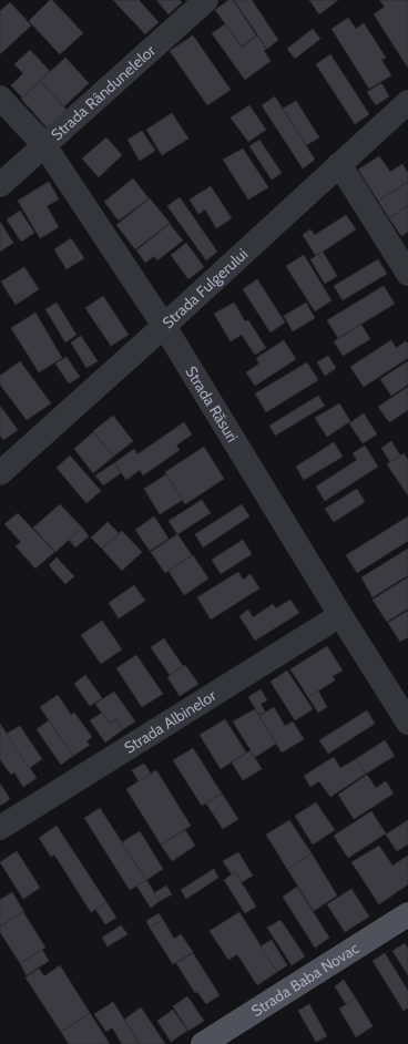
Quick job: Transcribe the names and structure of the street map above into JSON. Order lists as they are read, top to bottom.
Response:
{
  "streets": {
    "main road": ["Strada Baba Novac"],
    "street": [
      "Strada Rândunelelor",
      "Strada Fulgerului",
      "Strada Răsuri",
      "Strada Albinelor"
    ]
  },
  "crossings": [
    ["Strada Rândunelelor", "Strada Răsuri"],
    ["Strada Fulgerului", "Strada Răsuri"],
    ["Strada Răsuri", "Strada Albinelor"]
  ]
}
